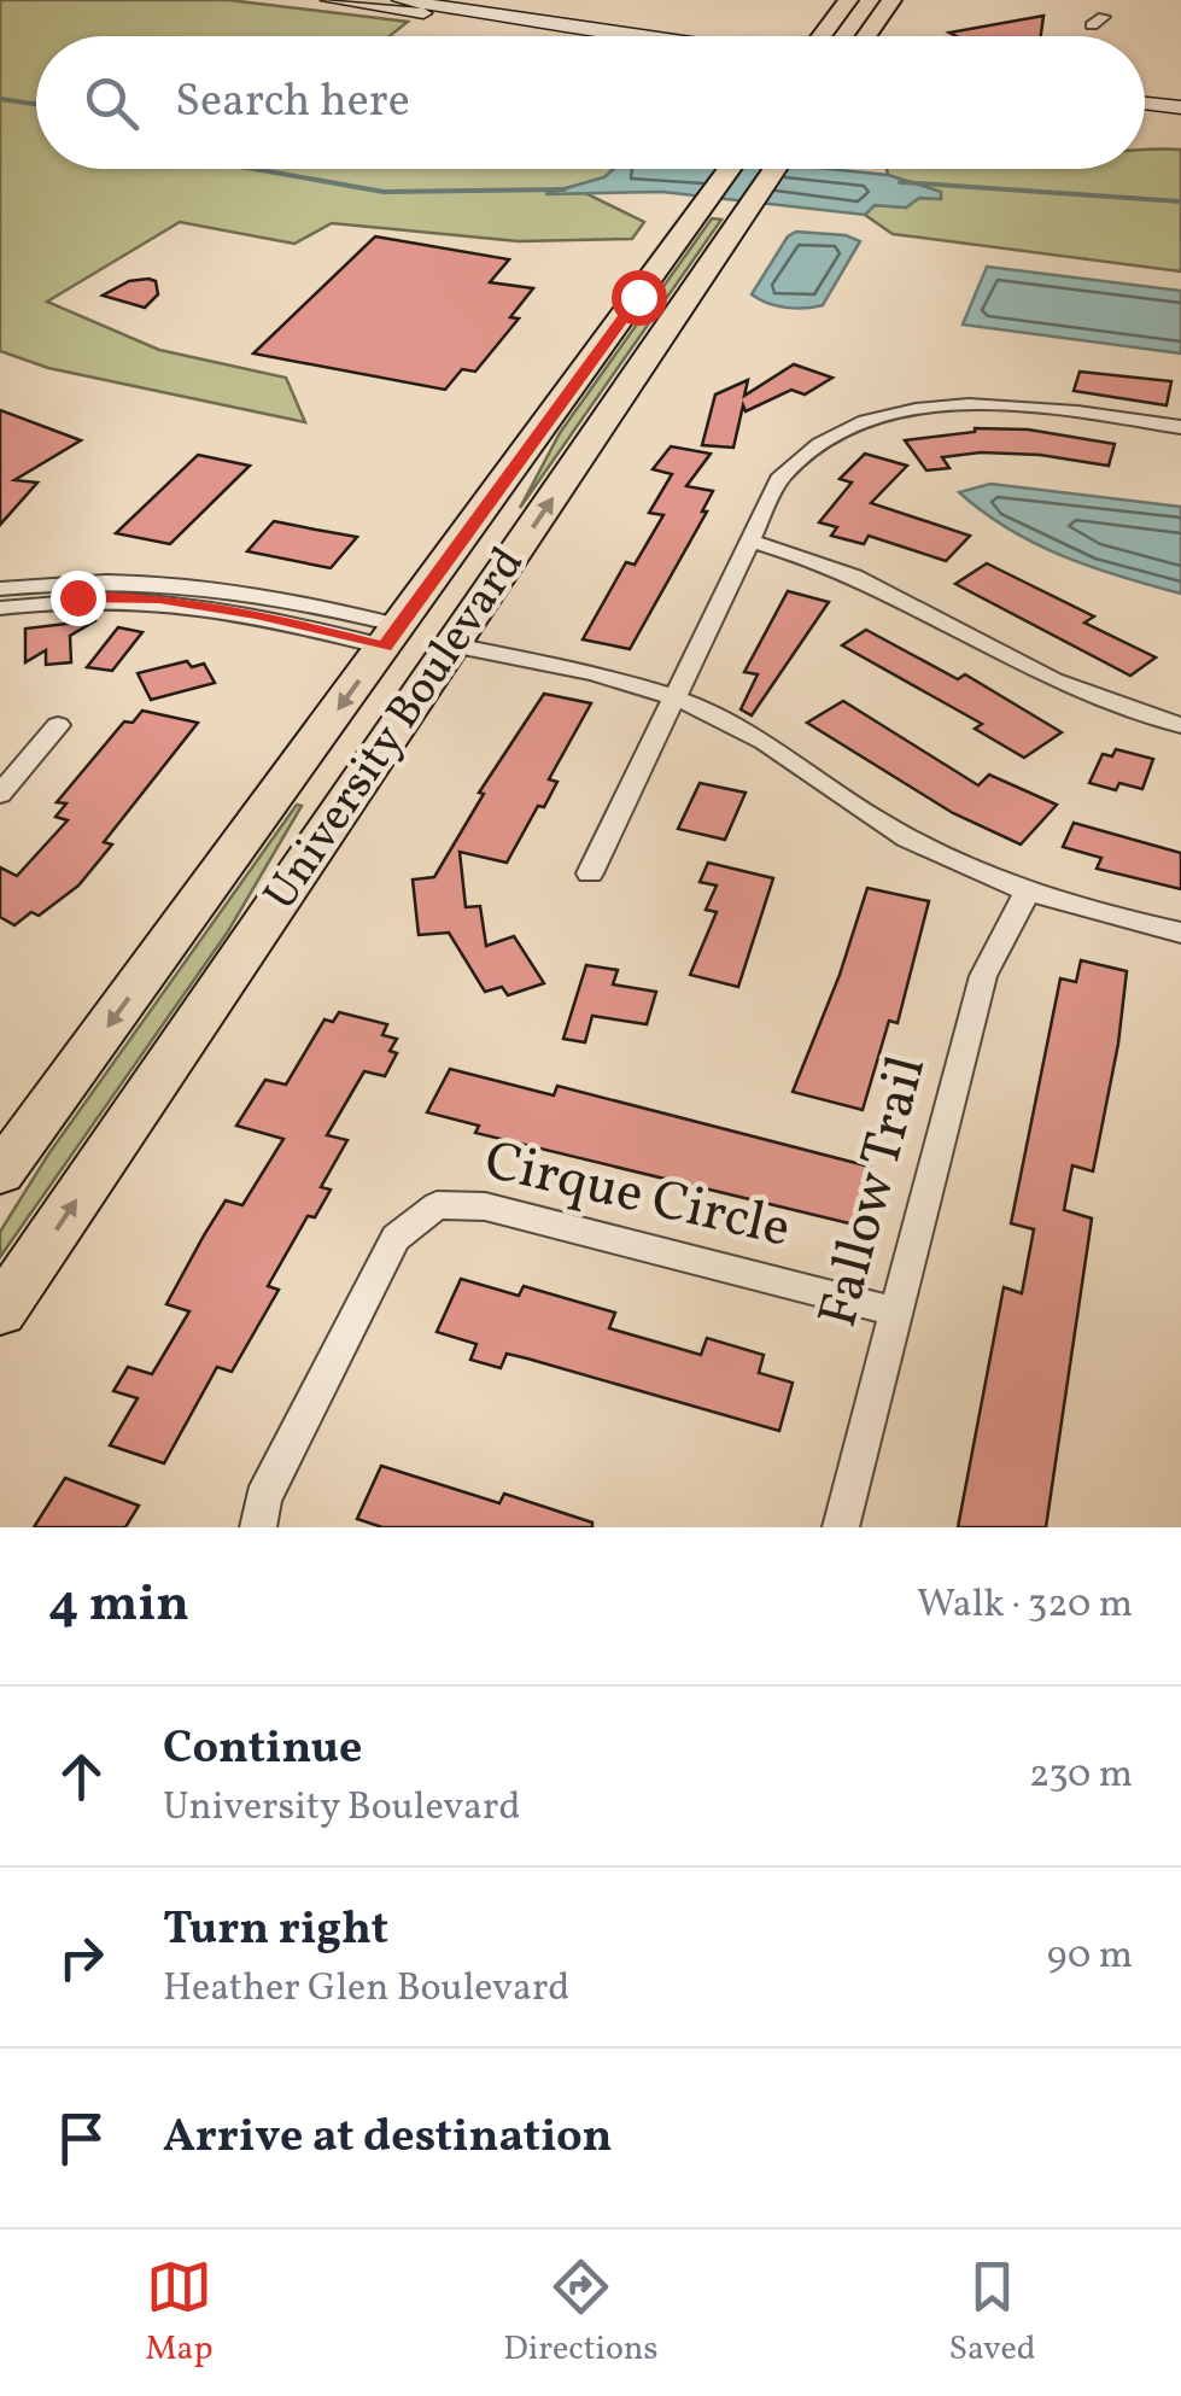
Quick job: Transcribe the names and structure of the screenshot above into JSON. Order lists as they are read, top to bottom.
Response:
{
  "streets": {
    "main road": ["University Boulevard"],
    "street": ["Fallow Trail", "Cirque Circle"]
  },
  "crossings": [
    ["Fallow Trail", "Cirque Circle"]
  ],
  "page": {
    "search": "Search here",
    "heading": ["4 min", "Walk · 320 m"],
    "list": [
      ["Continue", "University Boulevard", "230 m"],
      ["Turn right", "Heather Glen Boulevard", "90 m"],
      "Arrive at destination"
    ],
    "nav": ["Map", "Directions", "Saved"]
  }
}
